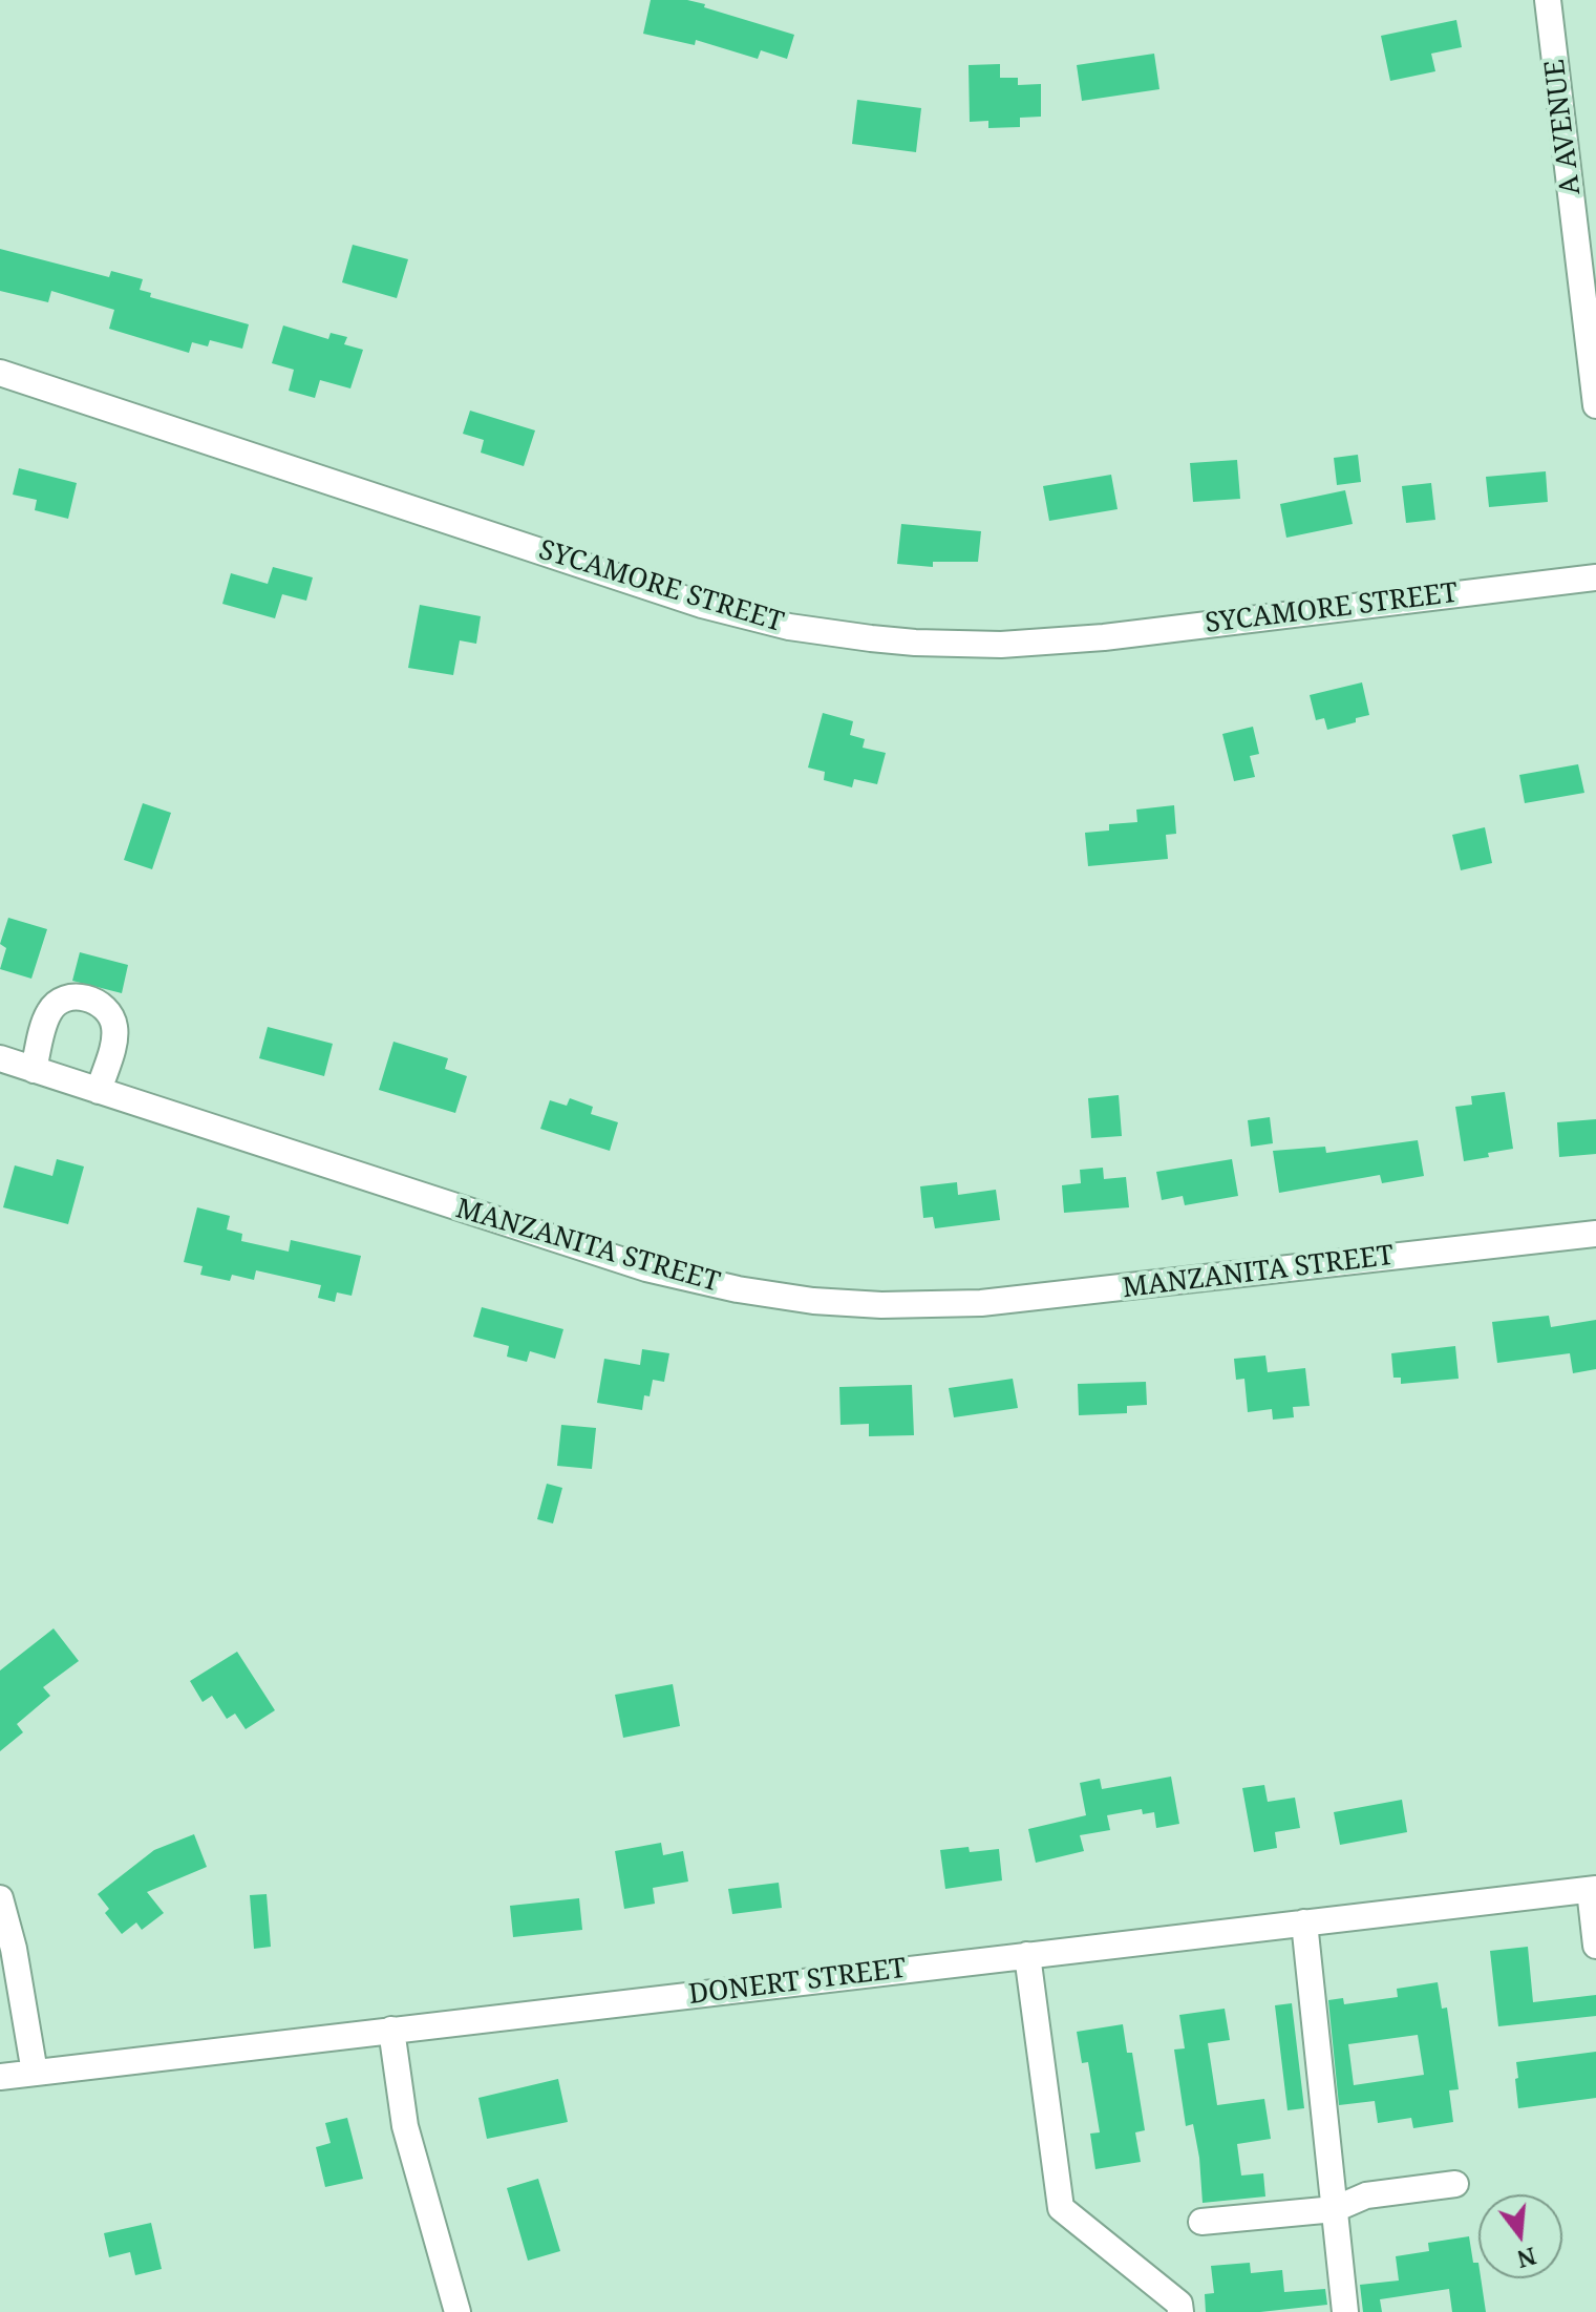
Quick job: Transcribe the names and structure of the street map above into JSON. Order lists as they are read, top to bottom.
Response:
{
  "streets": {
    "street": [
      "A AVENUE",
      "SYCAMORE STREET",
      "MANZANITA STREET",
      "DONERT STREET"
    ]
  },
  "north": "bottom"
}
